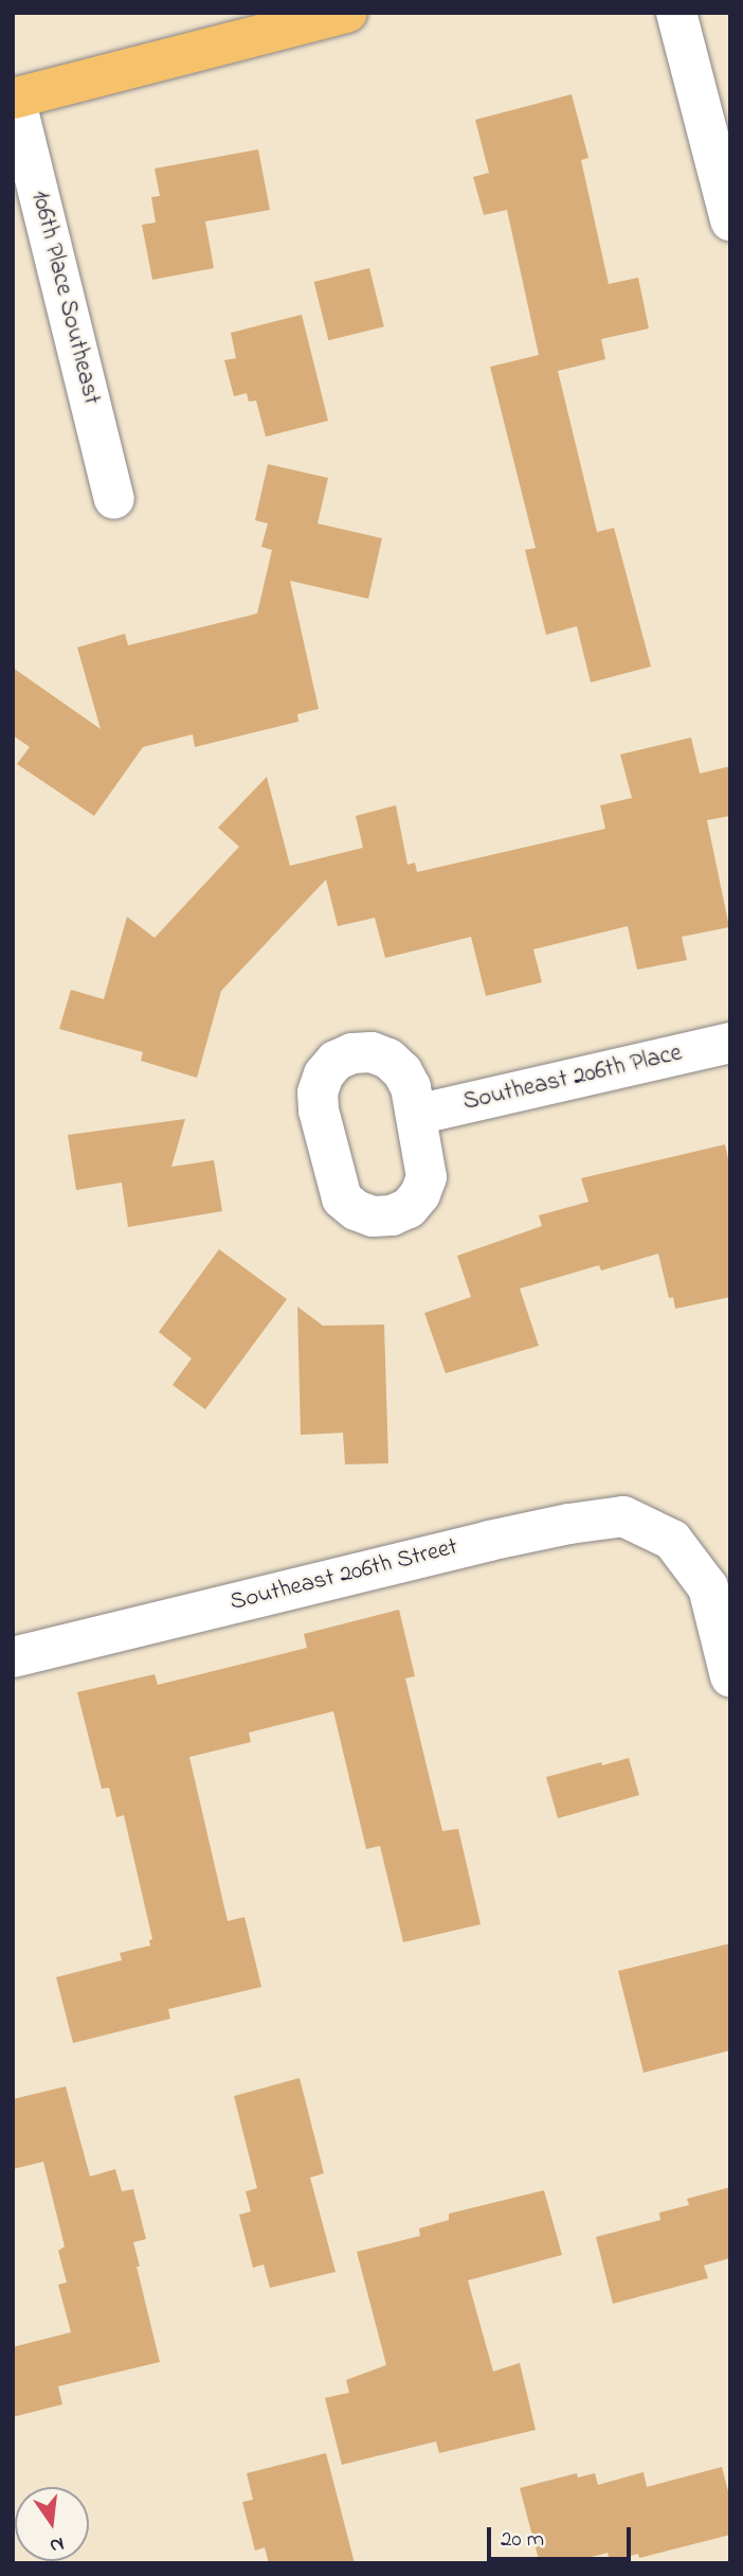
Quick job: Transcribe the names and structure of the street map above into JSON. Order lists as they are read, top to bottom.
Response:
{
  "streets": {
    "street": ["106th Place Southeast", "Southeast 206th Place", "Southeast 206th Street"]
  },
  "scale_bar": "20 m",
  "north": "bottom"
}
